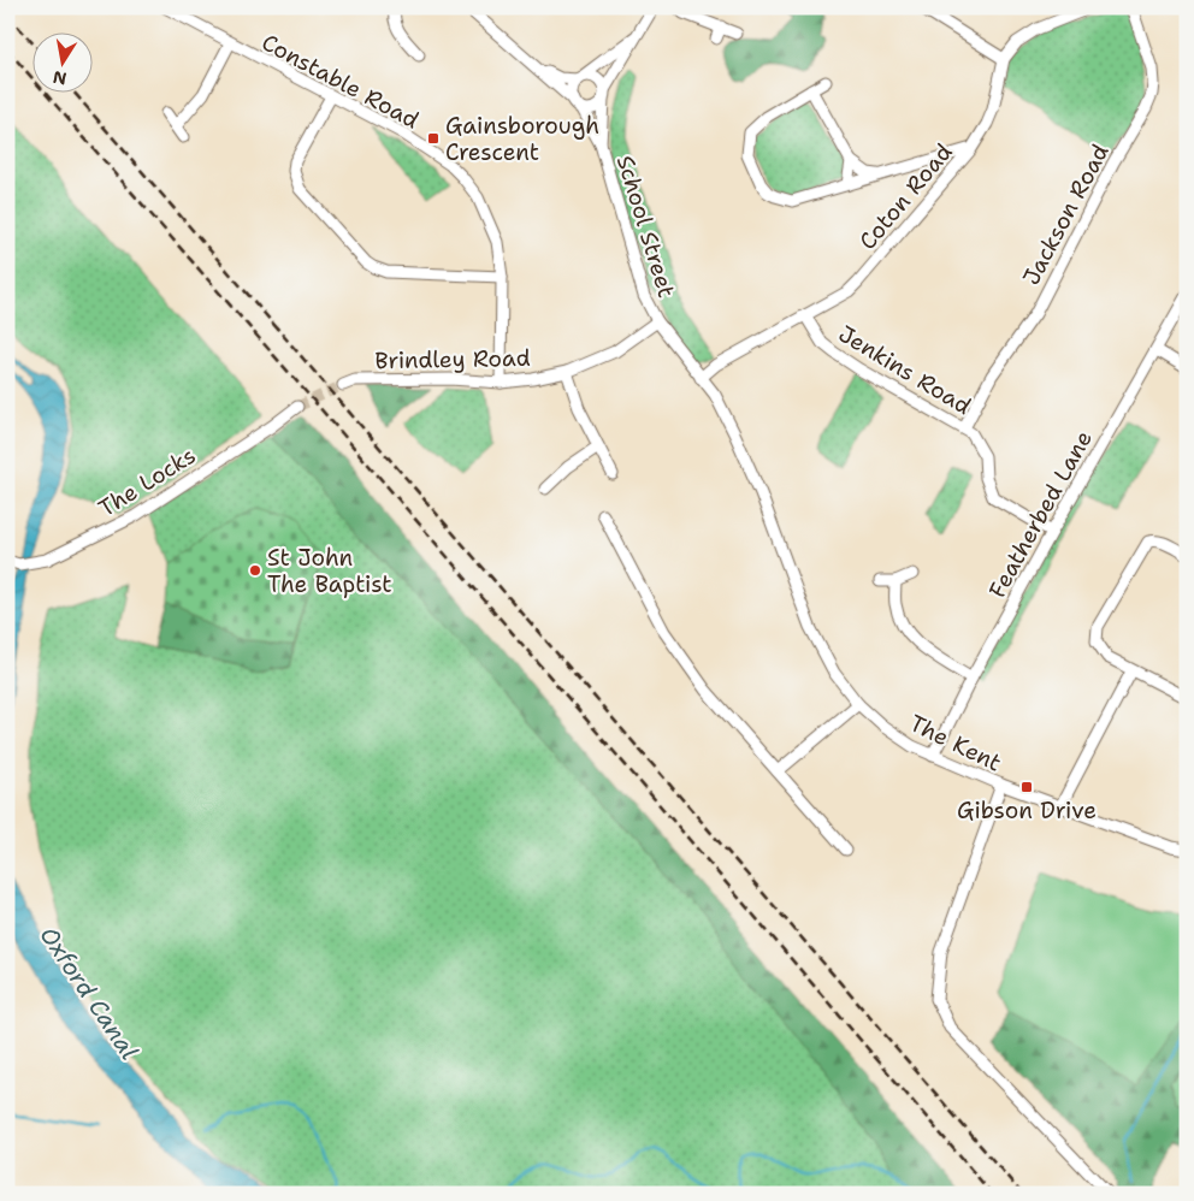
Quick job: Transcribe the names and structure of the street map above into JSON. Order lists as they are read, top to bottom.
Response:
{
  "streets": {
    "street": [
      "Constable Road",
      "Coton Road",
      "Jackson Road",
      "School Street",
      "Brindley Road",
      "Jenkins Road",
      "The Locks",
      "Featherbed Lane",
      "The Kent"
    ]
  },
  "crossings": [
    ["Constable Road", "Brindley Road"],
    ["Coton Road", "School Street"],
    ["Coton Road", "Jenkins Road"],
    ["Coton Road", "The Kent"],
    ["Jackson Road", "Jenkins Road"],
    ["School Street", "Brindley Road"],
    ["School Street", "The Kent"],
    ["Jenkins Road", "Featherbed Lane"],
    ["Featherbed Lane", "The Kent"]
  ],
  "water": ["Oxford Canal"],
  "places": {
    "transit": ["Gainsborough Crescent", "Gibson Drive"],
    "other": ["St John The Baptist"]
  },
  "north": "bottom"
}
